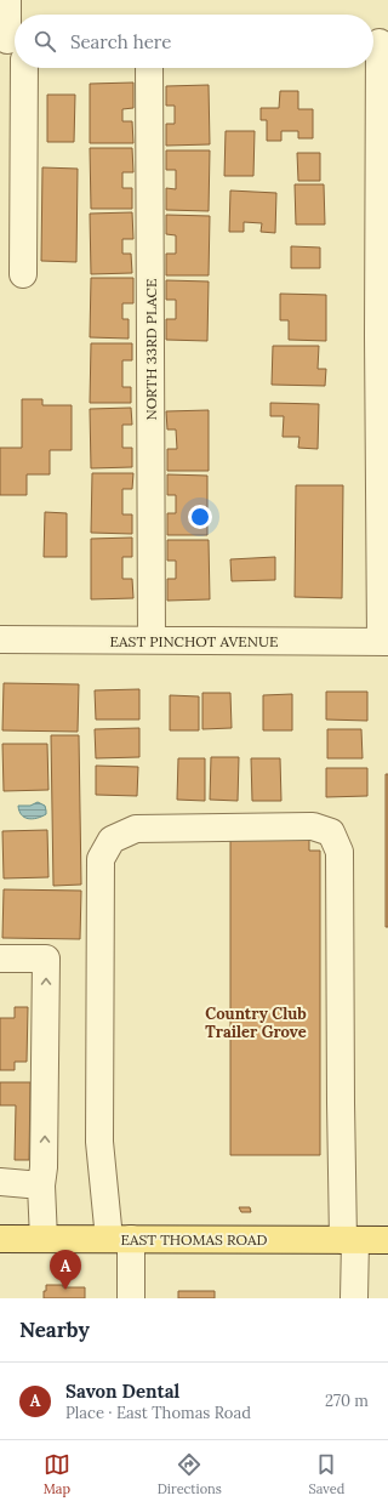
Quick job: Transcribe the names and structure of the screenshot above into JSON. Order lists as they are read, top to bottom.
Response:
{
  "streets": {
    "main road": ["EAST THOMAS ROAD"],
    "street": ["NORTH 33RD PLACE", "EAST PINCHOT AVENUE"]
  },
  "crossings": [
    ["NORTH 33RD PLACE", "EAST PINCHOT AVENUE"]
  ],
  "districts": ["Country Club Trailer Grove"],
  "page": {
    "search": "Search here",
    "pins": "A",
    "heading": "Nearby",
    "list": [
      {
        "mark": "A",
        "name": "Savon Dental",
        "note": "Place · East Thomas Road",
        "value": "270 m"
      }
    ],
    "nav": ["Map", "Directions", "Saved"]
  }
}
